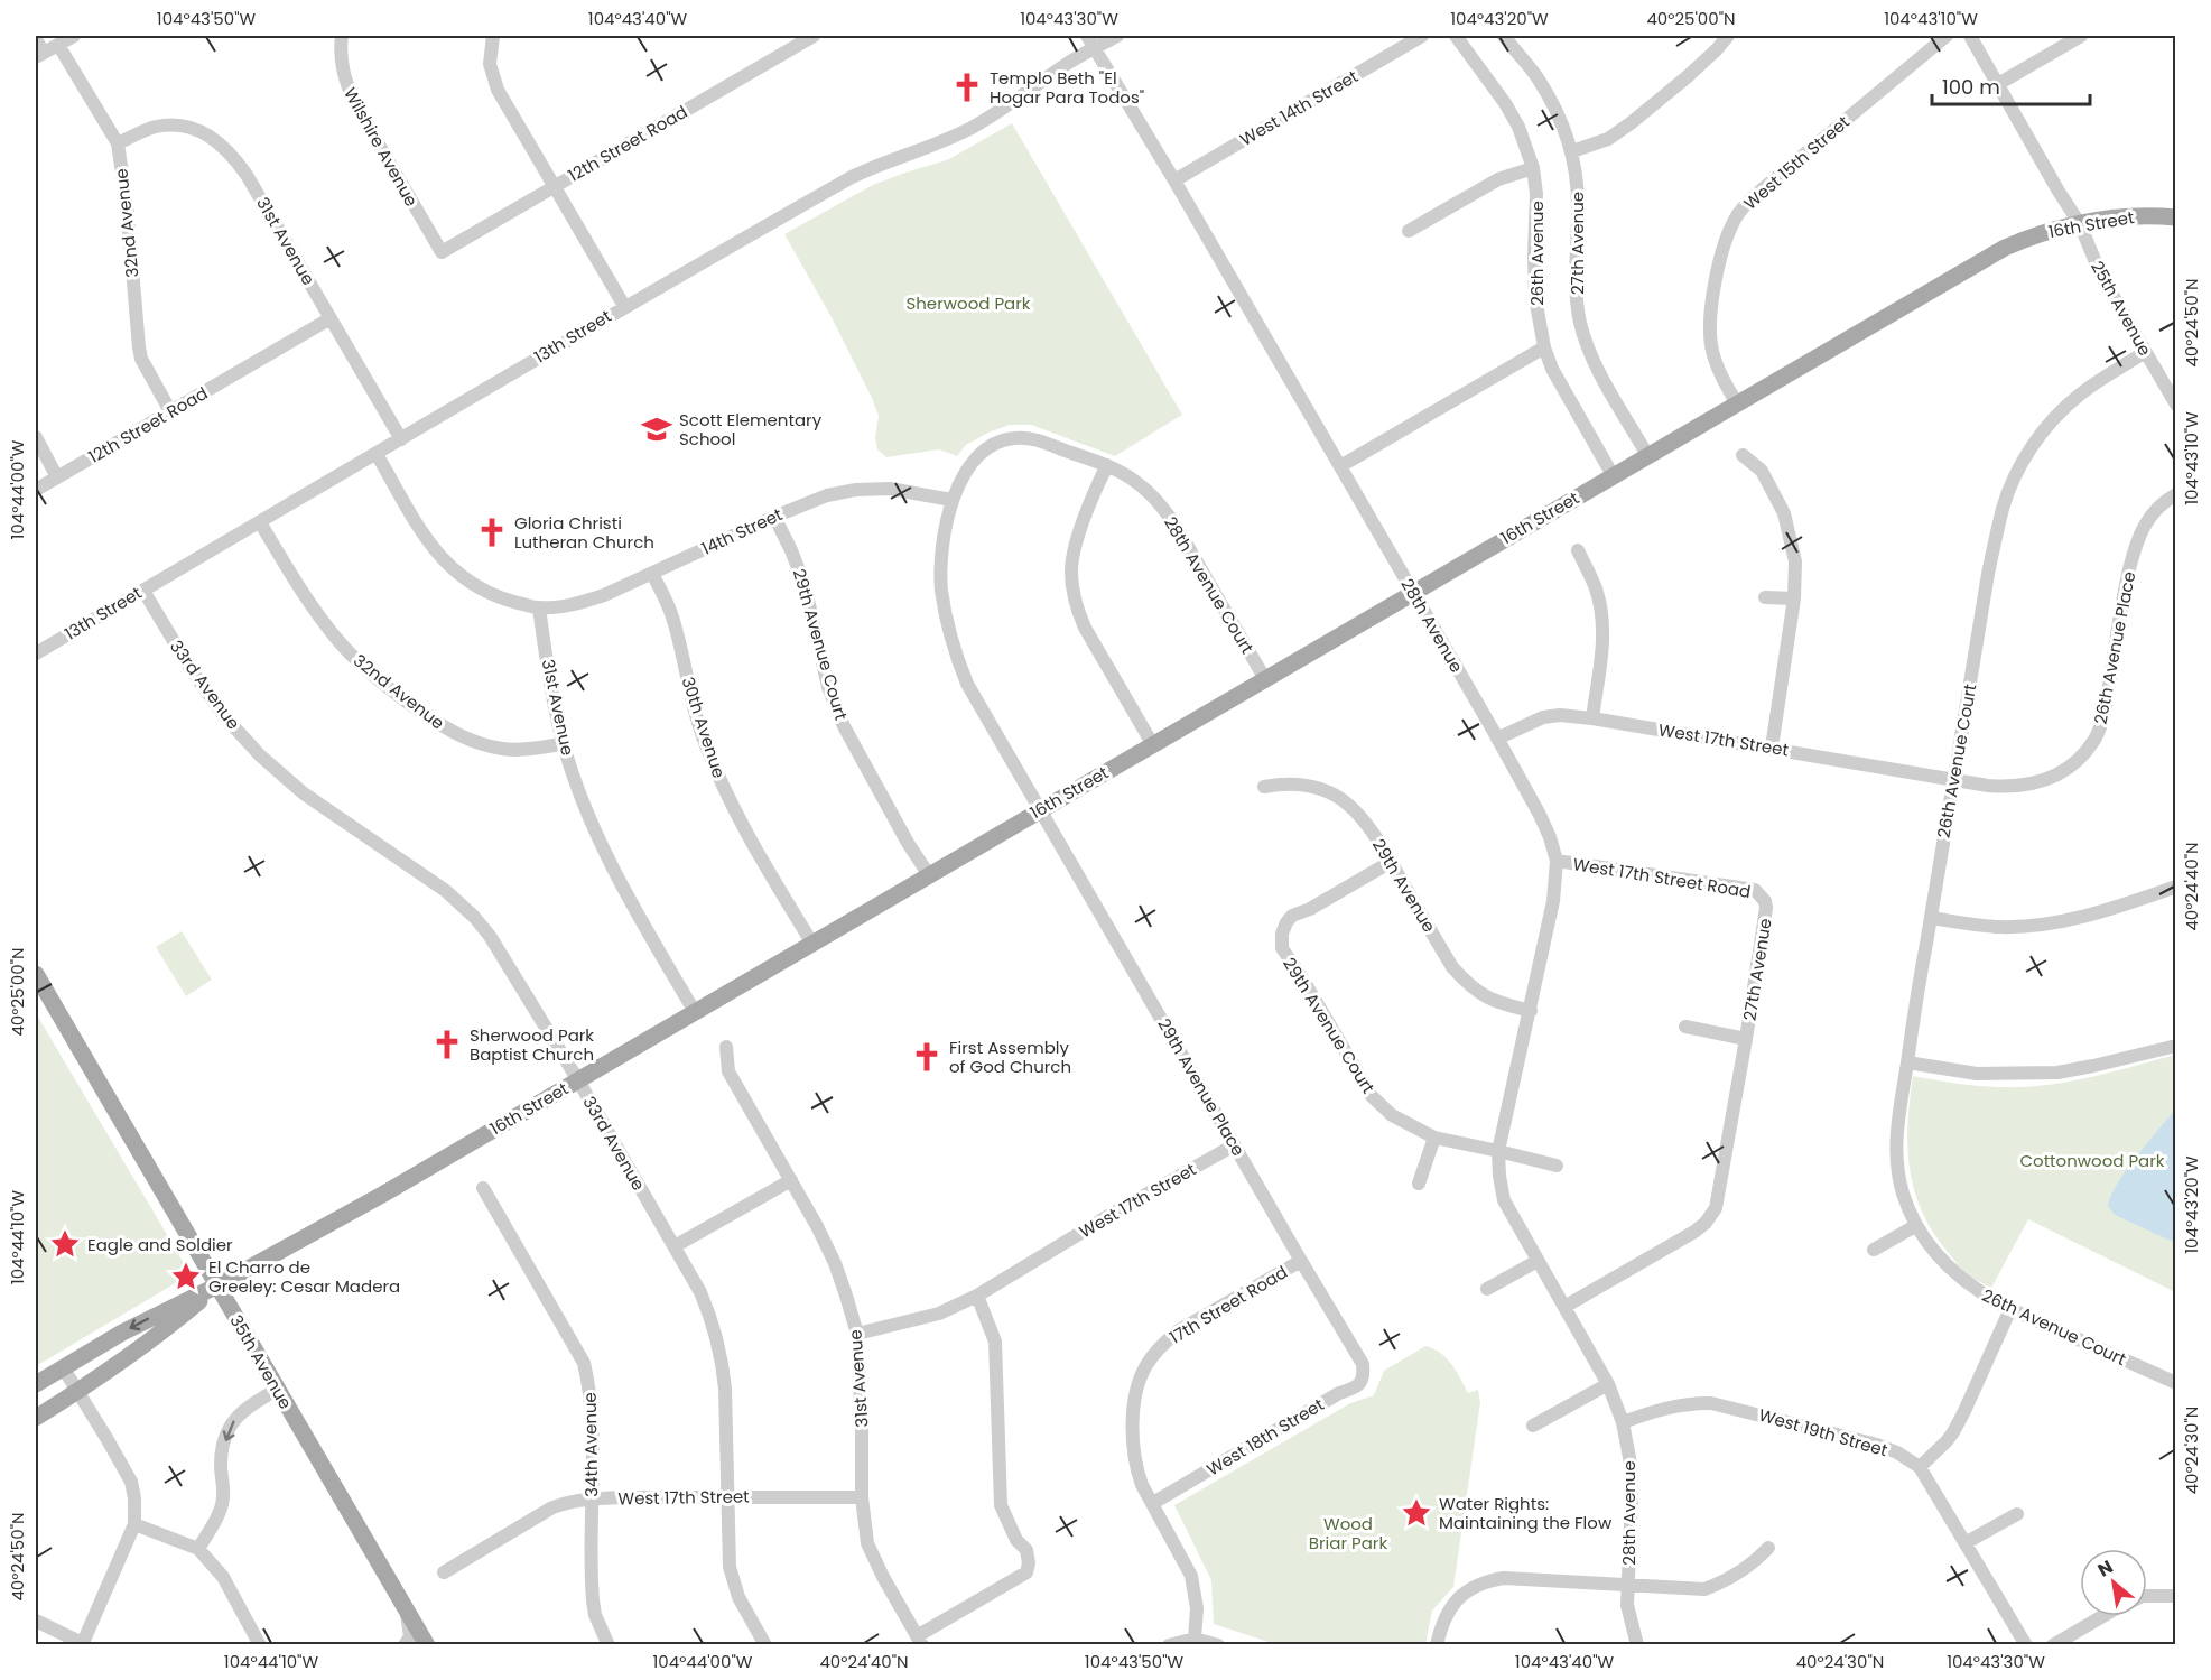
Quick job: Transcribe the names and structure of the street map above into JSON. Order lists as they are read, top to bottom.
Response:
{
  "streets": {
    "main road": ["16th Street", "35th Avenue"],
    "street": [
      "West 14th Street",
      "12th Street Road",
      "Wilshire Avenue",
      "West 15th Street",
      "32nd Avenue",
      "31st Avenue",
      "27th Avenue",
      "26th Avenue",
      "25th Avenue",
      "13th Street",
      "14th Street",
      "28th Avenue Court",
      "28th Avenue",
      "29th Avenue Court",
      "26th Avenue Place",
      "33rd Avenue",
      "30th Avenue",
      "West 17th Street",
      "26th Avenue Court",
      "West 17th Street Road",
      "29th Avenue",
      "29th Avenue Place",
      "17th Street Road",
      "West 19th Street",
      "West 18th Street",
      "34th Avenue"
    ]
  },
  "crossings": [
    ["West 14th Street", "28th Avenue"],
    ["12th Street Road", "Wilshire Avenue"],
    ["12th Street Road", "32nd Avenue"],
    ["12th Street Road", "31st Avenue"],
    ["West 15th Street", "16th Street"],
    ["32nd Avenue", "31st Avenue"],
    ["32nd Avenue", "13th Street"],
    ["16th Street", "31st Avenue"],
    ["16th Street", "27th Avenue"],
    ["16th Street", "26th Avenue"],
    ["16th Street", "25th Avenue"],
    ["16th Street", "28th Avenue Court"],
    ["16th Street", "28th Avenue"],
    ["16th Street", "29th Avenue Court"],
    ["16th Street", "33rd Avenue"],
    ["16th Street", "30th Avenue"],
    ["16th Street", "29th Avenue Place"],
    ["16th Street", "35th Avenue"],
    ["31st Avenue", "13th Street"],
    ["31st Avenue", "14th Street"],
    ["31st Avenue", "West 17th Street"],
    ["27th Avenue", "28th Avenue"],
    ["27th Avenue", "West 17th Street Road"],
    ["25th Avenue", "26th Avenue Court"],
    ["13th Street", "28th Avenue"],
    ["13th Street", "33rd Avenue"],
    ["14th Street", "28th Avenue Court"],
    ["14th Street", "29th Avenue Court"],
    ["14th Street", "30th Avenue"],
    ["28th Avenue", "29th Avenue Court"],
    ["28th Avenue", "West 17th Street"],
    ["28th Avenue", "West 17th Street Road"],
    ["28th Avenue", "29th Avenue"],
    ["28th Avenue", "West 19th Street"],
    ["29th Avenue Court", "29th Avenue"],
    ["26th Avenue Place", "West 17th Street"],
    ["26th Avenue Place", "26th Avenue Court"],
    ["33rd Avenue", "West 17th Street"],
    ["West 17th Street", "26th Avenue Court"],
    ["West 17th Street", "29th Avenue Place"],
    ["West 17th Street", "34th Avenue"],
    ["29th Avenue Place", "17th Street Road"],
    ["29th Avenue Place", "West 18th Street"],
    ["17th Street Road", "West 18th Street"]
  ],
  "parks": ["Sherwood Park", "Cottonwood Park", "Wood Briar Park"],
  "places": {
    "church": [
      "Templo Beth \"El Hogar Para Todos\"",
      "Gloria Christi Lutheran Church",
      "Sherwood Park Baptist Church",
      "First Assembly of God Church"
    ],
    "school or university": ["Scott Elementary School"],
    "place": ["Eagle and Soldier", "El Charro de Greeley: Cesar Madera", "Water Rights: Maintaining the Flow"]
  },
  "scale_bar": "100 m",
  "north": "top left",
  "coordinates": [
    "104°43'50\"W",
    "104°43'40\"W",
    "104°43'30\"W",
    "104°43'20\"W",
    "40°25'00\"N",
    "104°43'10\"W",
    "40°24'50\"N",
    "104°44'00\"W",
    "40°24'40\"N",
    "104°44'10\"W",
    "40°24'30\"N"
  ]
}
